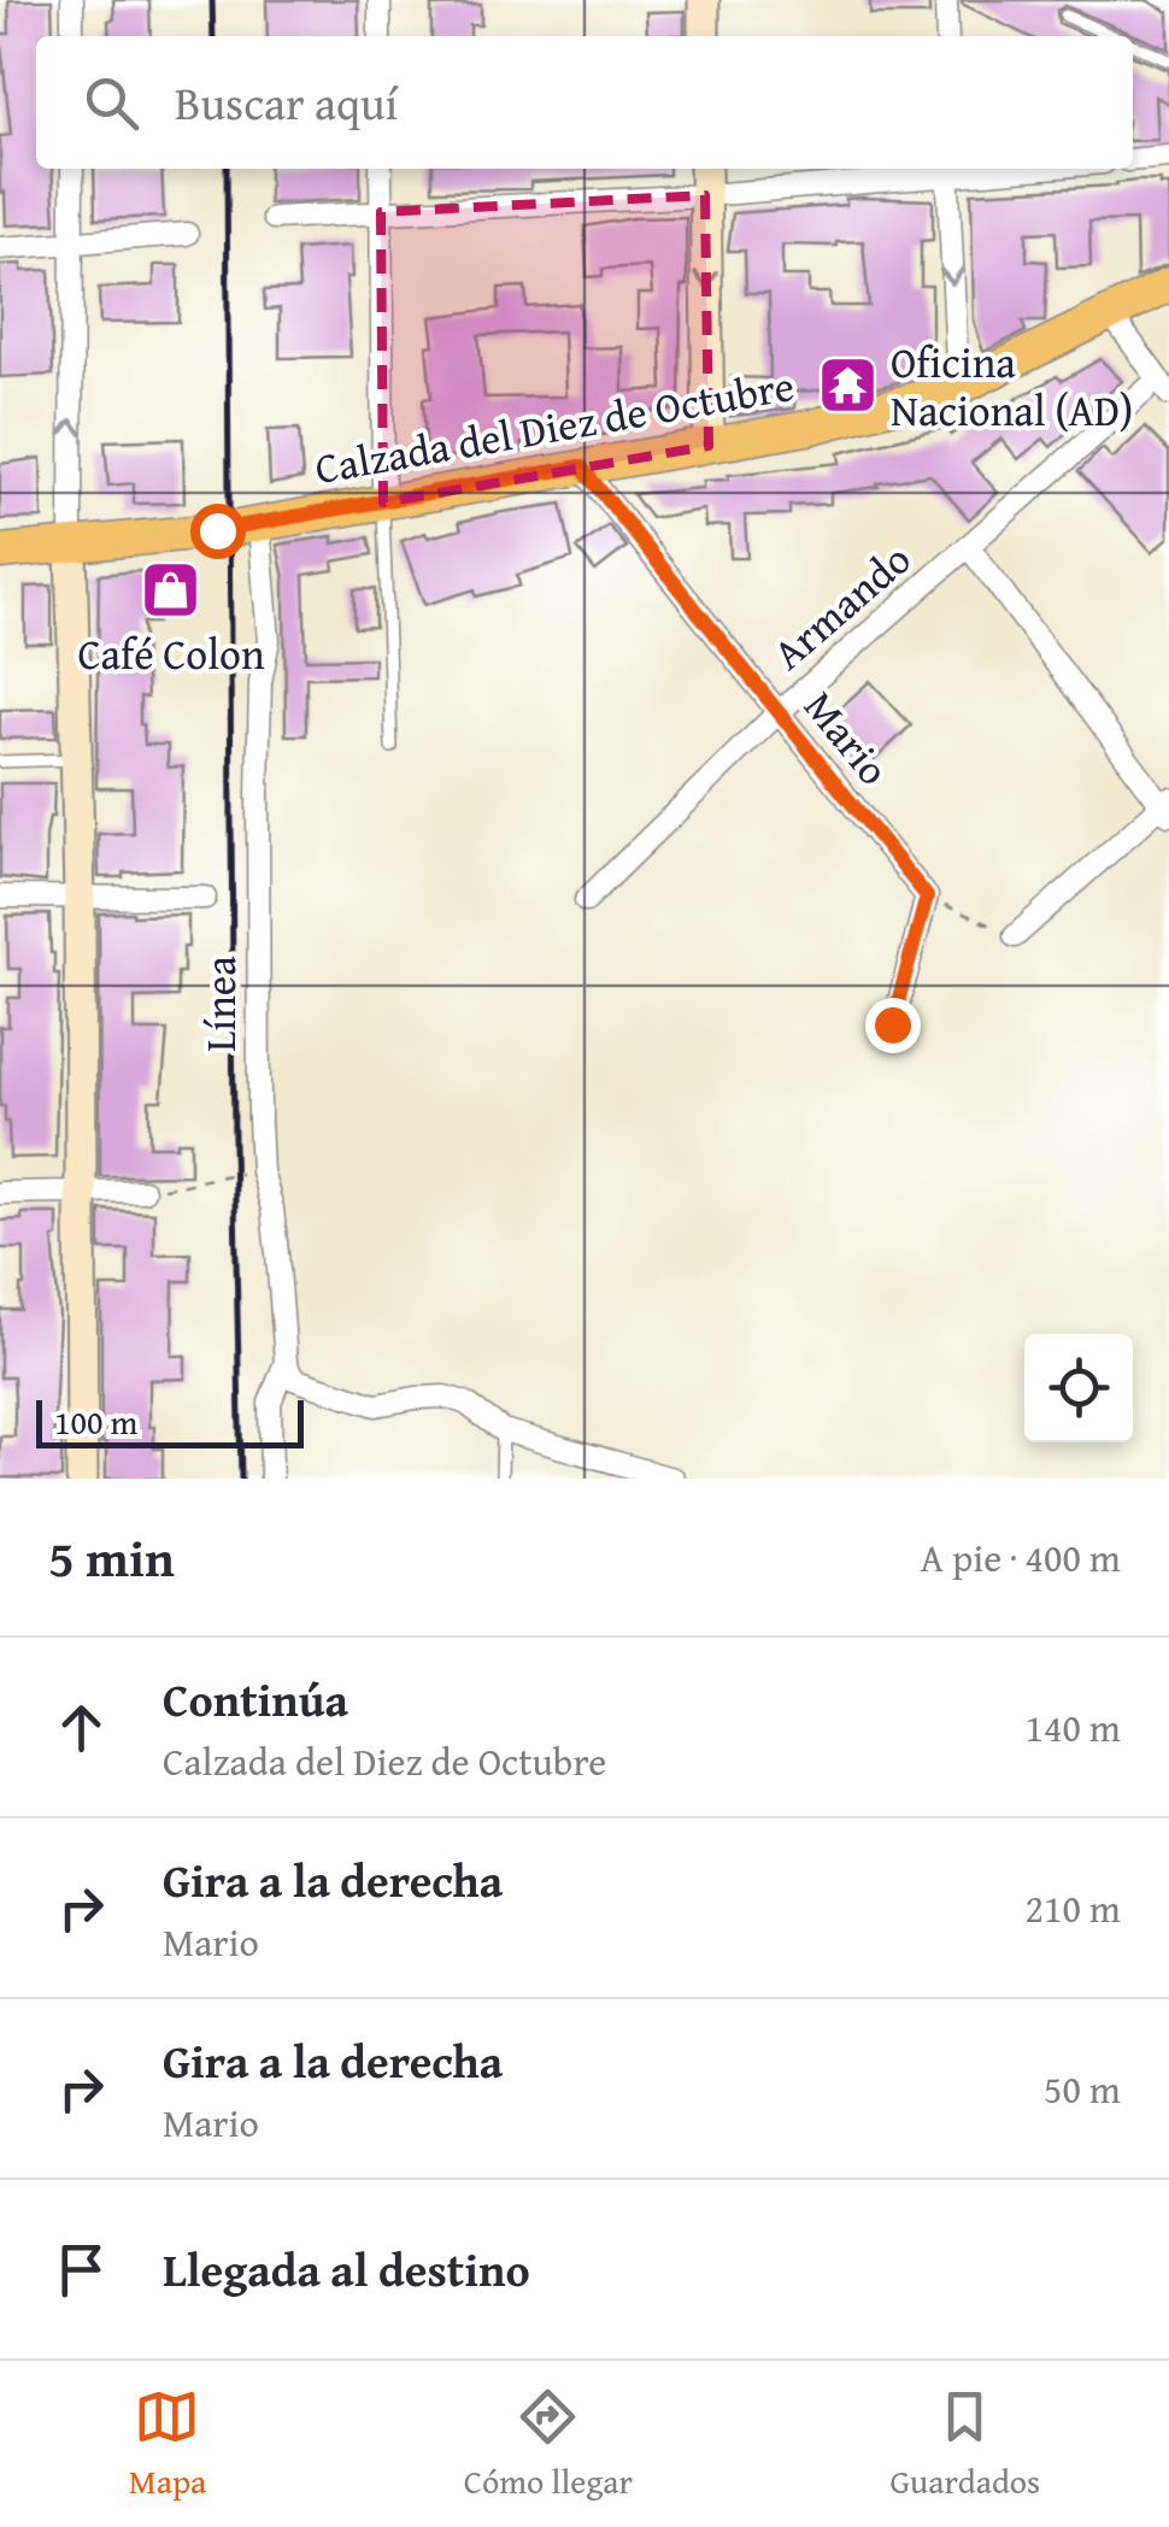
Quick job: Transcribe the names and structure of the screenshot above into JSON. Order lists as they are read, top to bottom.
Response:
{
  "streets": {
    "main road": ["Calzada del Diez de Octubre"],
    "street": ["Armando", "Mario", "Línea"]
  },
  "crossings": [
    ["Calzada del Diez de Octubre", "Mario"],
    ["Calzada del Diez de Octubre", "Línea"],
    ["Armando", "Mario"]
  ],
  "places": {
    "temple": ["Oficina Nacional (AD)"],
    "shop": ["Café Colon"]
  },
  "scale_bar": "100 m",
  "page": {
    "search": "Buscar aquí",
    "scale": "100 m",
    "heading": ["5 min", "A pie · 400 m"],
    "list": [
      ["Continúa", "Calzada del Diez de Octubre", "140 m"],
      ["Gira a la derecha", "Mario", "210 m"],
      ["Gira a la derecha", "Mario", "50 m"],
      "Llegada al destino"
    ],
    "nav": ["Mapa", "Cómo llegar", "Guardados"]
  }
}
